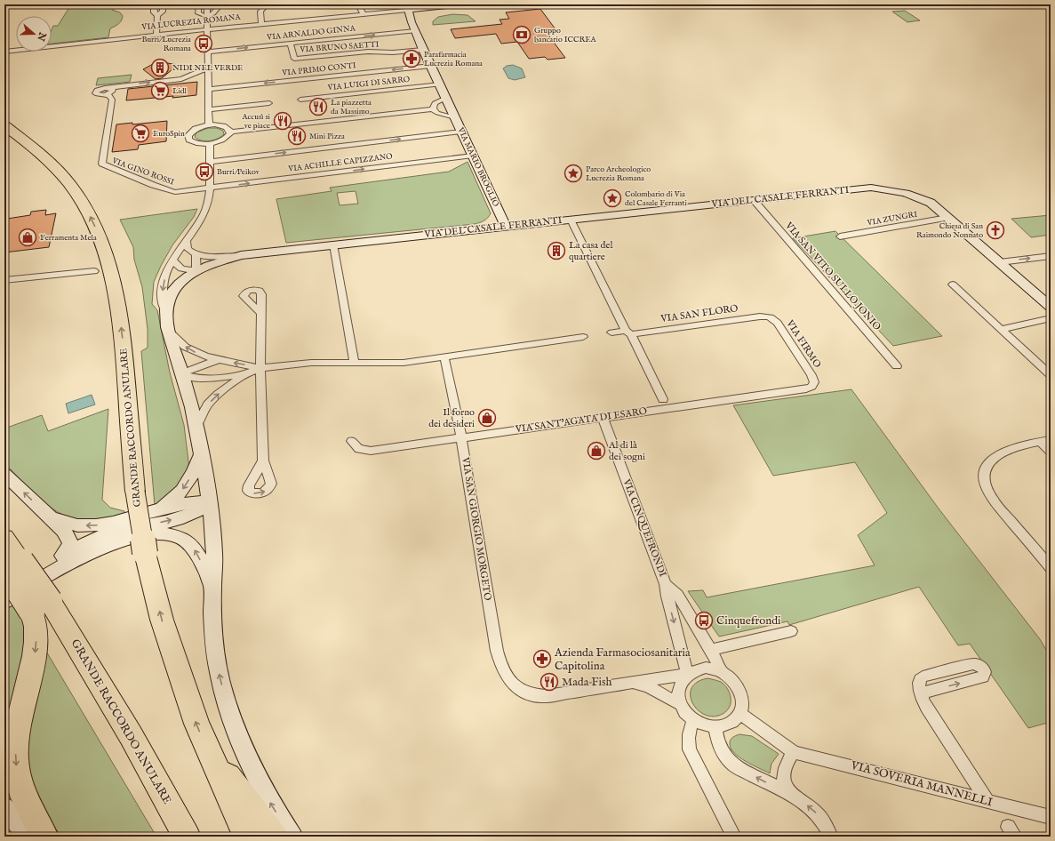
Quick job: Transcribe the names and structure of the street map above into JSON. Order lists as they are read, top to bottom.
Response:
{
  "streets": {
    "highway": ["GRANDE RACCORDO ANULARE"],
    "street": [
      "VIA LUCREZIA ROMANA",
      "VIA ARNALDO GINNA",
      "VIA BRUNO SAETTI",
      "VIA PRIMO CONTI",
      "VIA LUIGI DI SARRO",
      "VIA ACHILLE CAPIZZANO",
      "VIA MARIO BROGLIO",
      "VIA GINO ROSSI",
      "VIA DEL CASALE FERRANTI",
      "VIA ZUNGRI",
      "VIA SAN VITO SULLO JONIO",
      "VIA SAN FLORO",
      "VIA FIRMO",
      "VIA SANT'AGATA DI ESARO",
      "VIA CINQUEFRONDI",
      "VIA SAN GIORGIO MORGETO",
      "VIA SOVERIA MANNELLI"
    ]
  },
  "crossings": [
    ["VIA LUCREZIA ROMANA", "VIA MARIO BROGLIO"],
    ["VIA ARNALDO GINNA", "VIA BRUNO SAETTI"],
    ["VIA ARNALDO GINNA", "VIA MARIO BROGLIO"],
    ["VIA BRUNO SAETTI", "VIA MARIO BROGLIO"],
    ["VIA PRIMO CONTI", "VIA MARIO BROGLIO"],
    ["VIA LUIGI DI SARRO", "VIA MARIO BROGLIO"],
    ["VIA ACHILLE CAPIZZANO", "VIA MARIO BROGLIO"],
    ["VIA ACHILLE CAPIZZANO", "VIA GINO ROSSI"],
    ["VIA MARIO BROGLIO", "VIA DEL CASALE FERRANTI"],
    ["VIA DEL CASALE FERRANTI", "VIA ZUNGRI"],
    ["VIA DEL CASALE FERRANTI", "VIA SAN VITO SULLO JONIO"],
    ["VIA SAN FLORO", "VIA FIRMO"],
    ["VIA FIRMO", "VIA SANT'AGATA DI ESARO"],
    ["VIA SANT'AGATA DI ESARO", "VIA CINQUEFRONDI"],
    ["VIA SANT'AGATA DI ESARO", "VIA SAN GIORGIO MORGETO"]
  ],
  "places": {
    "bank": ["Gruppo bancario ICCREA"],
    "bus stop": ["Burri/Lucrezia Romana", "Burri/Peikov", "Cinquefrondi"],
    "pharmacy": ["Parafarmacia Lucrezia Romana", "Azienda Farmasociosanitaria Capitolina"],
    "building": ["NIDI NEL VERDE", "La casa del quartiere"],
    "supermarket": ["Lidl", "EuroSpin"],
    "restaurant": [
      "La piazzetta da Massimo",
      "Accusì si ve piace",
      "Mini Pizza",
      "Mada Fish"
    ],
    "place": ["Parco Archeologico Lucrezia Romana", "Colombario di Via del Casale Ferranti"],
    "church": ["Chiesa di San Raimondo Nonnato"],
    "shop": ["Ferramenta Mela", "Il forno dei desideri", "Al di là dei sogni"]
  },
  "north": "right"
}
